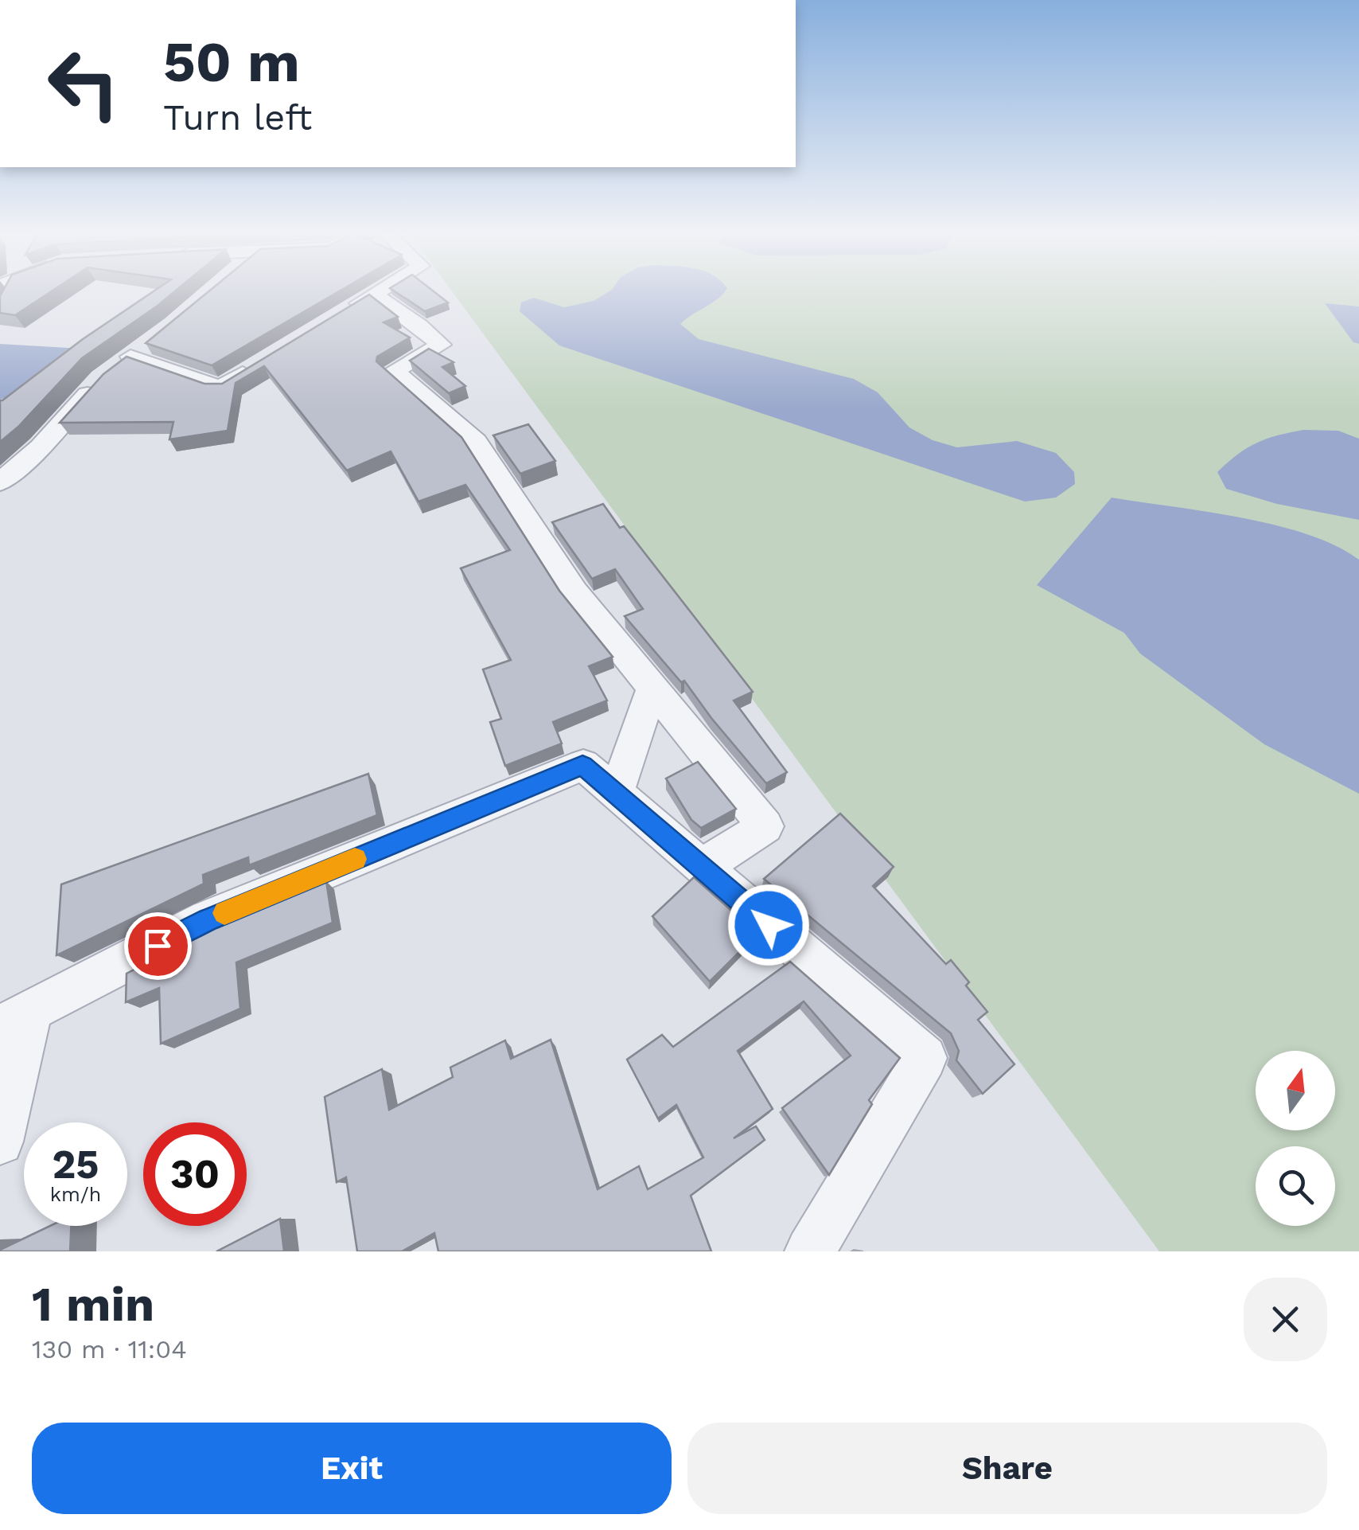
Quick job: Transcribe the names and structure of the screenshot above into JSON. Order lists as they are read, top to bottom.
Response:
{
  "north": "top",
  "page": {
    "turn": ["50 m", "Turn left"],
    "speed": "25 km/h",
    "limit": "30",
    "heading": ["1 min", "130 m · 11:04"],
    "buttons": ["Exit", "Share"]
  }
}
